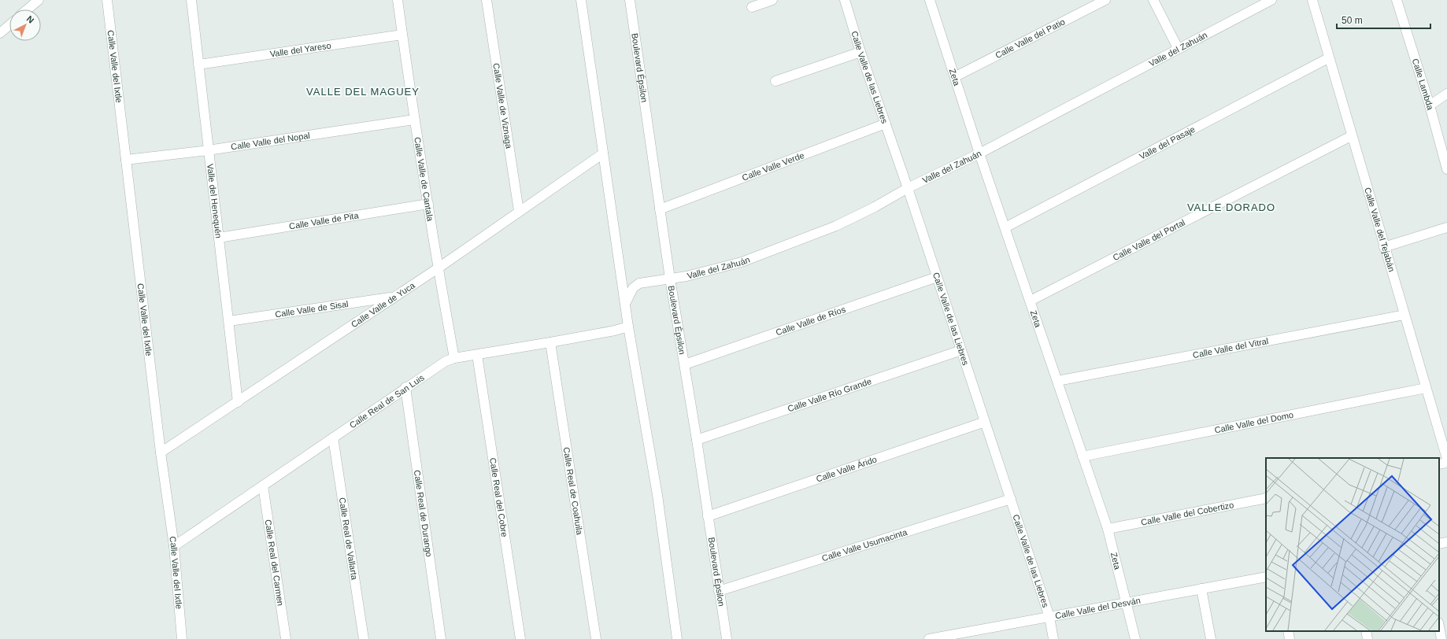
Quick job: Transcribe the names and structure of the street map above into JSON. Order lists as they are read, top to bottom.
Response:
{
  "streets": {
    "street": [
      "Calle Valle del Patio",
      "Valle del Zahuán",
      "Valle del Yareso",
      "Calle Valle del Ixtle",
      "Boulevard Épsilon",
      "Zeta",
      "Calle Valle de las Liebres",
      "Calle Lambda",
      "Calle Valle de Viznaga",
      "Calle Valle del Nopal",
      "Valle del Pasaje",
      "Calle Valle Verde",
      "Calle Valle de Cantala",
      "Valle del Henequén",
      "Calle Valle de Pita",
      "Calle Valle del Tejabán",
      "Calle Valle del Portal",
      "Calle Valle de Yuca",
      "Calle Valle de Sisal",
      "Calle Valle de Ríos",
      "Calle Valle del Vitral",
      "Calle Valle Río Grande",
      "Calle Real de San Luis",
      "Calle Valle del Domo",
      "Calle Valle Árido",
      "Calle Real de Coahuila",
      "Calle Real del Cobre",
      "Calle Real de Durango",
      "Calle Valle del Cobertizo",
      "Calle Real de Vallarta",
      "Calle Valle Usumacinta",
      "Calle Real del Carmen",
      "Calle Valle del Desván"
    ]
  },
  "crossings": [
    ["Calle Valle del Patio", "Zeta"],
    ["Valle del Zahuán", "Boulevard Épsilon"],
    ["Valle del Zahuán", "Zeta"],
    ["Valle del Zahuán", "Calle Valle de las Liebres"],
    ["Valle del Yareso", "Calle Valle de Cantala"],
    ["Valle del Yareso", "Valle del Henequén"],
    ["Calle Valle del Ixtle", "Calle Valle del Nopal"],
    ["Calle Valle del Ixtle", "Calle Valle de Yuca"],
    ["Calle Valle del Ixtle", "Calle Real de San Luis"],
    ["Boulevard Épsilon", "Calle Valle Verde"],
    ["Boulevard Épsilon", "Calle Valle de Ríos"],
    ["Boulevard Épsilon", "Calle Valle Río Grande"],
    ["Boulevard Épsilon", "Calle Valle Árido"],
    ["Boulevard Épsilon", "Calle Valle Usumacinta"],
    ["Zeta", "Valle del Pasaje"],
    ["Zeta", "Calle Valle del Portal"],
    ["Zeta", "Calle Valle del Vitral"],
    ["Zeta", "Calle Valle del Domo"],
    ["Zeta", "Calle Valle del Cobertizo"],
    ["Zeta", "Calle Valle del Desván"],
    ["Calle Valle de las Liebres", "Calle Valle Verde"],
    ["Calle Valle de las Liebres", "Calle Valle de Ríos"],
    ["Calle Valle de las Liebres", "Calle Valle Río Grande"],
    ["Calle Valle de las Liebres", "Calle Valle Árido"],
    ["Calle Valle de las Liebres", "Calle Valle Usumacinta"],
    ["Calle Valle de las Liebres", "Calle Valle del Desván"],
    ["Calle Valle de Viznaga", "Calle Valle de Yuca"],
    ["Calle Valle del Nopal", "Calle Valle de Cantala"],
    ["Calle Valle del Nopal", "Valle del Henequén"],
    ["Valle del Pasaje", "Calle Valle del Tejabán"],
    ["Calle Valle de Cantala", "Calle Valle de Pita"],
    ["Calle Valle de Cantala", "Calle Valle de Yuca"],
    ["Calle Valle de Cantala", "Calle Real de San Luis"],
    ["Valle del Henequén", "Calle Valle de Pita"],
    ["Valle del Henequén", "Calle Valle de Yuca"],
    ["Valle del Henequén", "Calle Valle de Sisal"],
    ["Calle Valle del Tejabán", "Calle Valle del Portal"],
    ["Calle Valle del Tejabán", "Calle Valle del Vitral"],
    ["Calle Valle del Tejabán", "Calle Valle del Domo"],
    ["Calle Valle de Yuca", "Calle Valle de Sisal"],
    ["Calle Real de San Luis", "Calle Real de Coahuila"],
    ["Calle Real de San Luis", "Calle Real del Cobre"],
    ["Calle Real de San Luis", "Calle Real de Durango"],
    ["Calle Real de San Luis", "Calle Real de Vallarta"],
    ["Calle Real de San Luis", "Calle Real del Carmen"]
  ],
  "districts": ["VALLE DEL MAGUEY", "VALLE DORADO"],
  "scale_bar": "50 m",
  "north": "top right"
}
